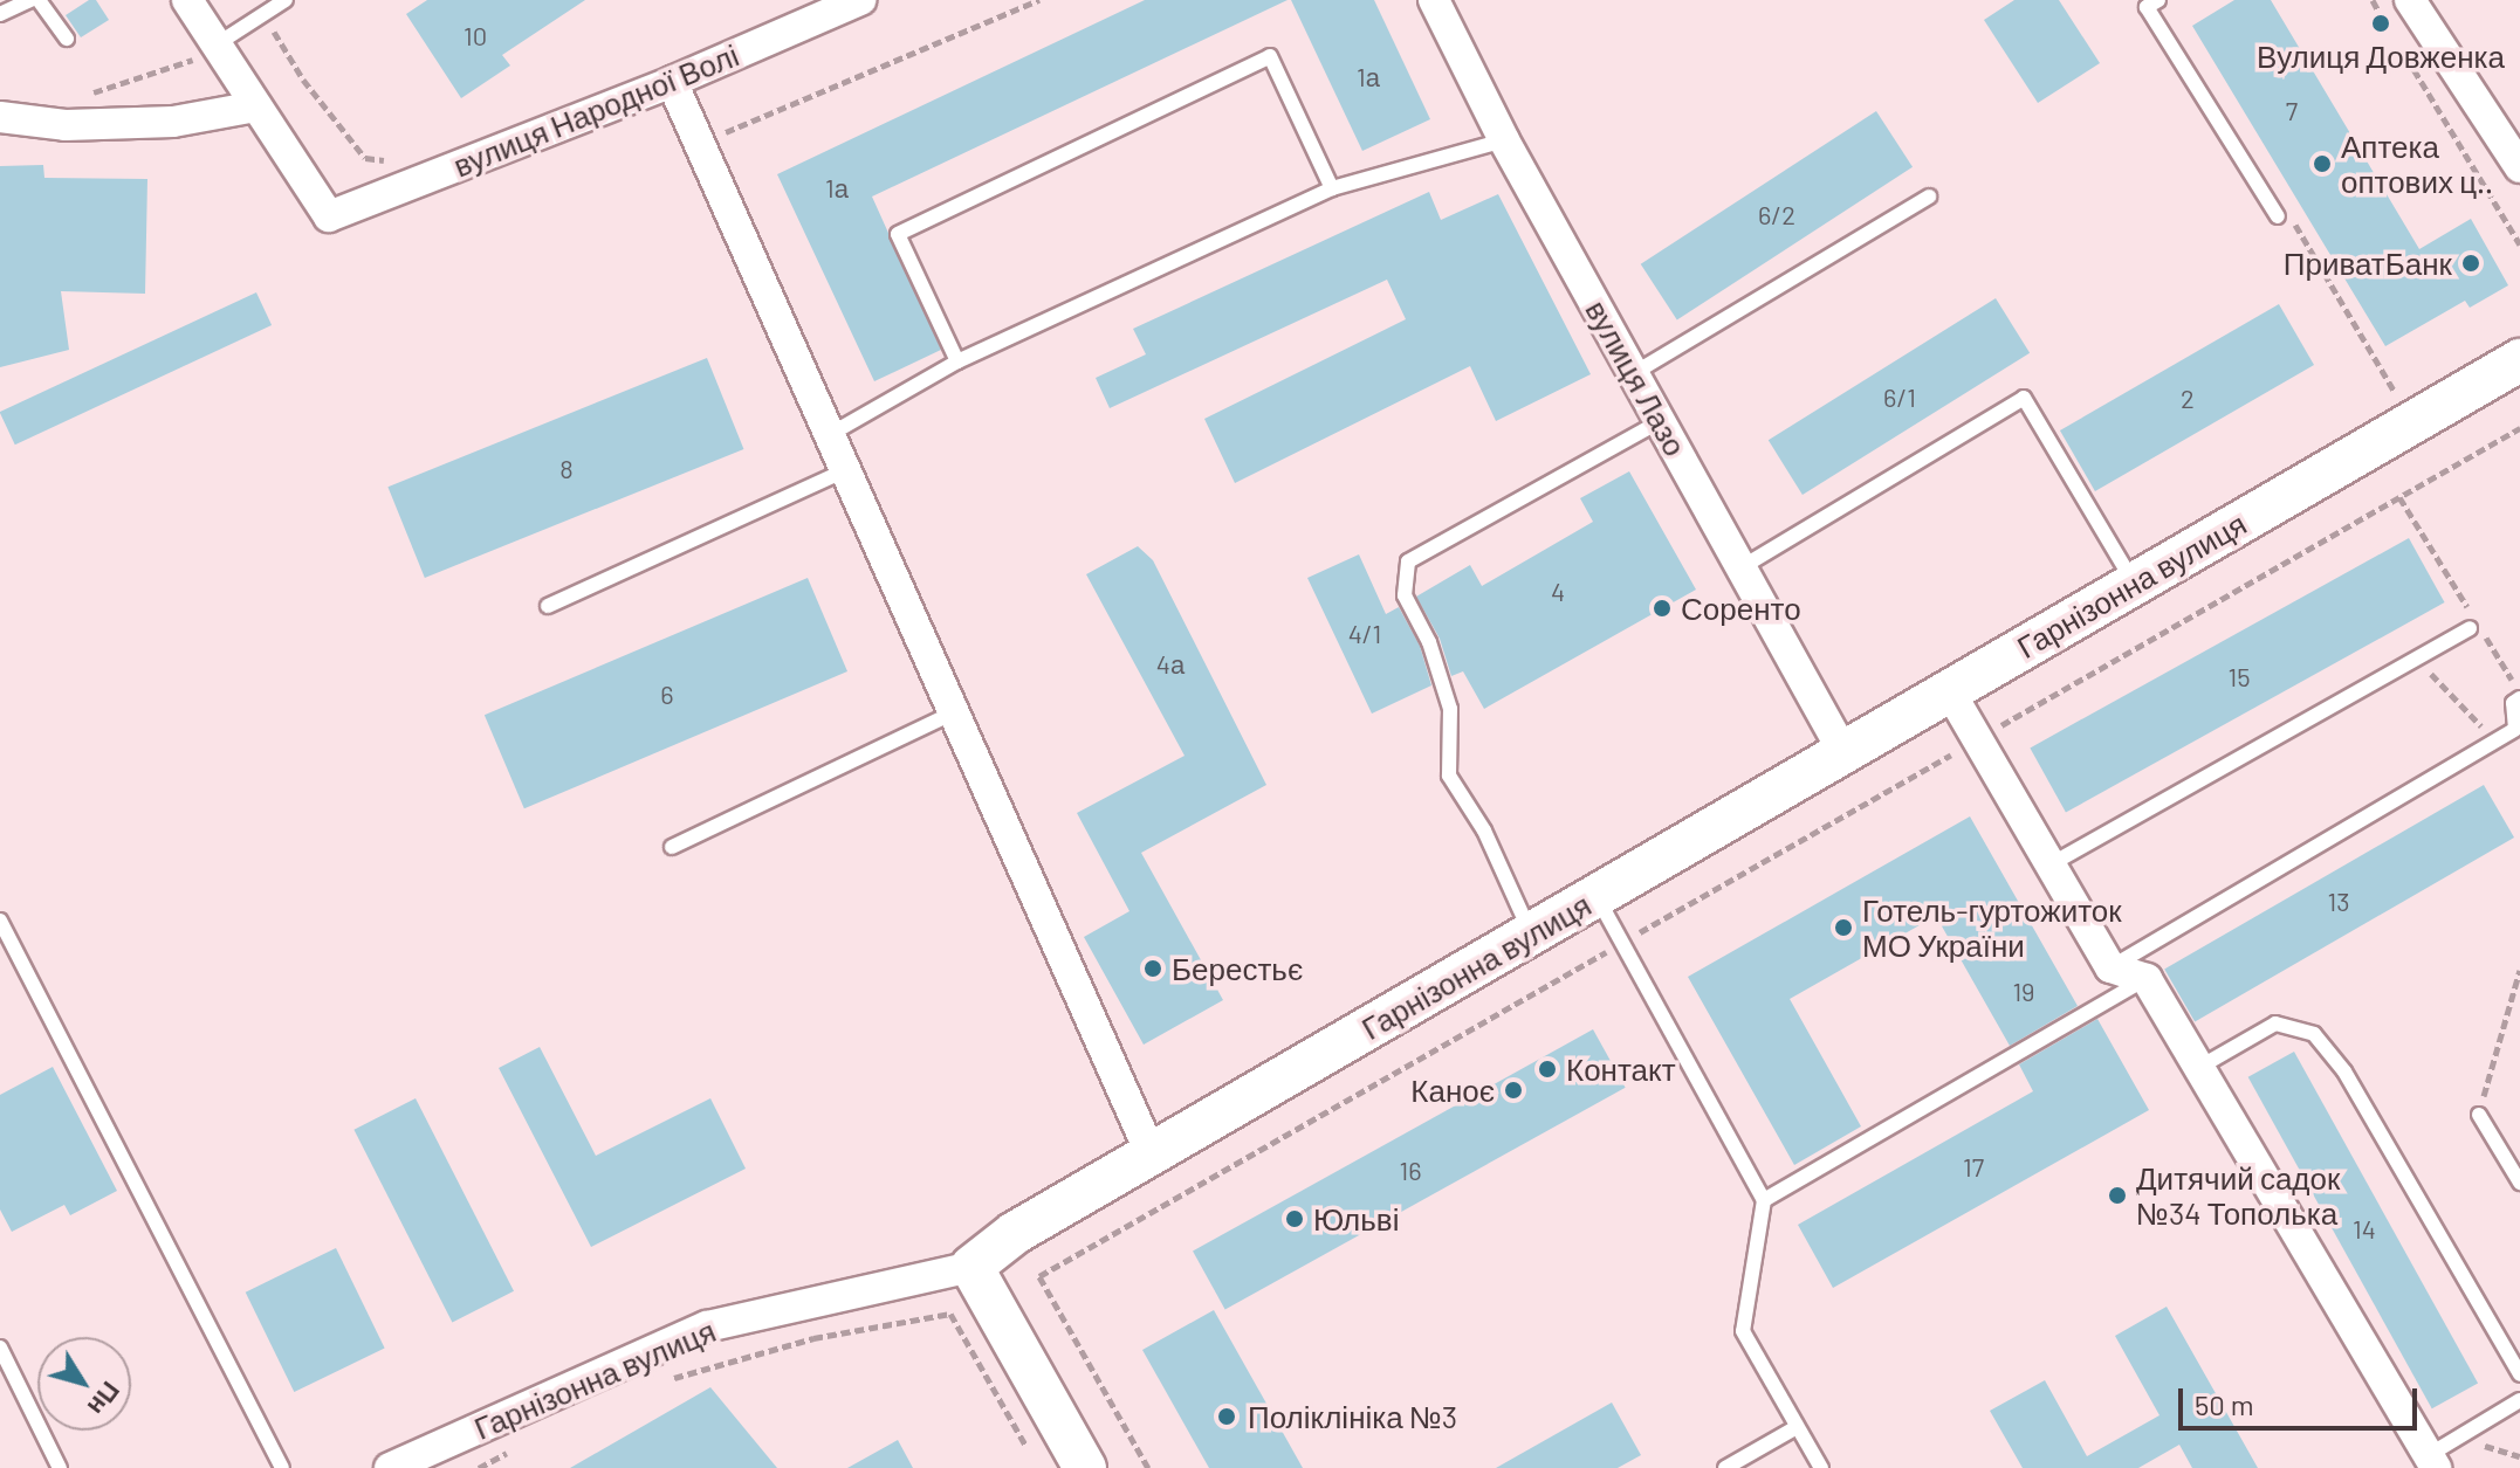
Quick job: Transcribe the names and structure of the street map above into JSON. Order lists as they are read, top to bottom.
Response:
{
  "streets": {
    "street": ["вулиця Народної Волі", "вулиця Лазо", "Гарнізонна вулиця"]
  },
  "crossings": [
    ["вулиця Лазо", "Гарнізонна вулиця"]
  ],
  "places": [
    "Вулиця Довженка",
    "Аптека оптових ц‥",
    "ПриватБанк",
    "Соренто",
    "Готель-гуртожиток МО України",
    "Берестьє",
    "Контакт",
    "Каноє",
    "Дитячий садок №34 Тополька",
    "Юльві",
    "Поліклініка №3"
  ],
  "house_numbers": [
    "10",
    "1а",
    "7",
    "1а",
    "6/2",
    "6/1",
    "2",
    "8",
    "4",
    "4/1",
    "4а",
    "15",
    "6",
    "13",
    "19",
    "17",
    "16",
    "14"
  ],
  "scale_bar": "50 m",
  "north": "bottom right"
}
